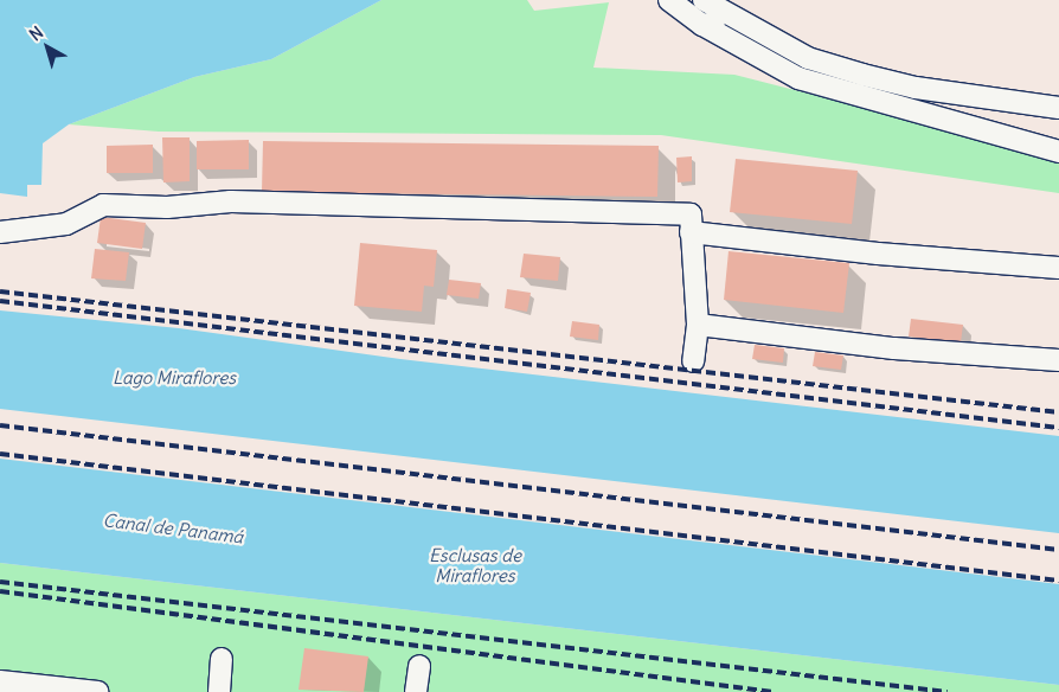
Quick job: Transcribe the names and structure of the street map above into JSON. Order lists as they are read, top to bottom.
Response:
{
  "water": ["Lago Miraflores", "Canal de Panamá", "Esclusas de Miraflores"],
  "north": "top left"
}
